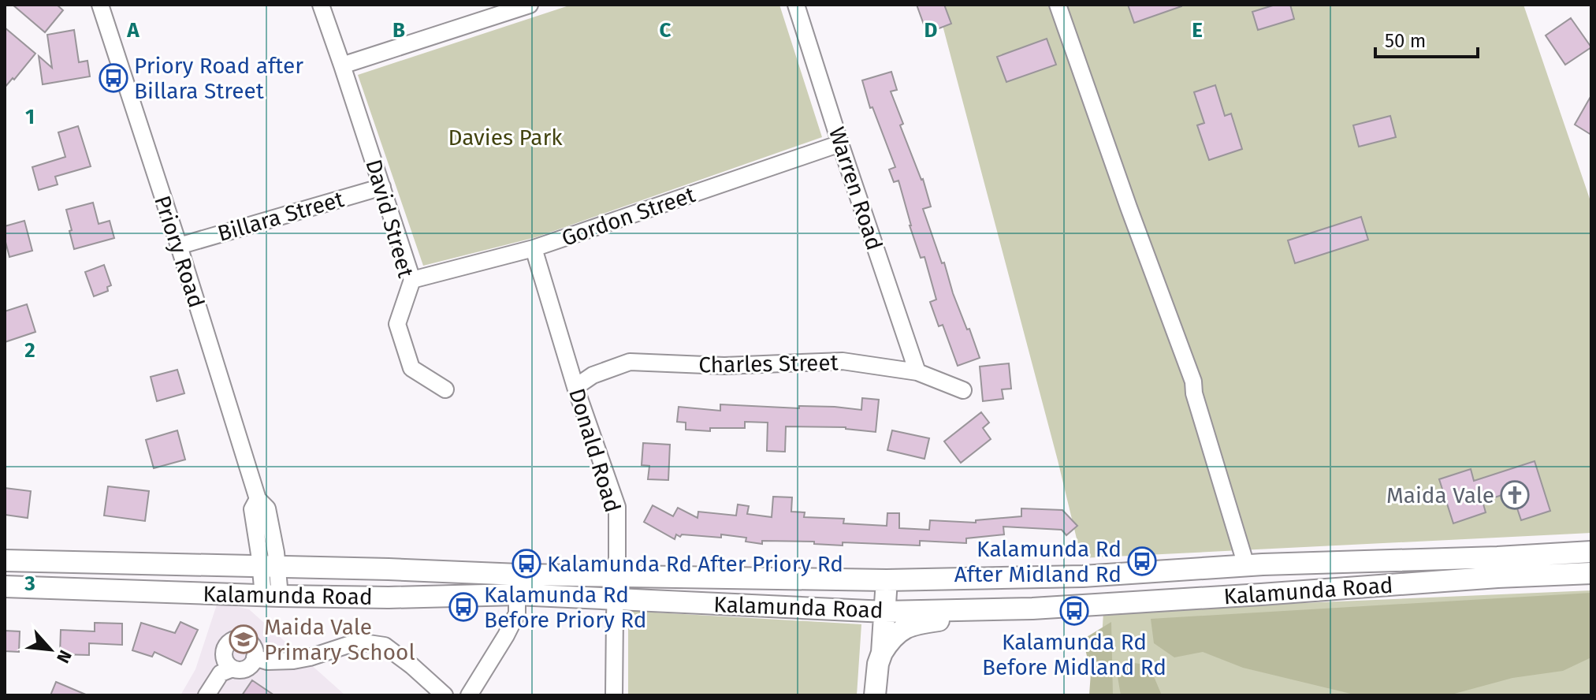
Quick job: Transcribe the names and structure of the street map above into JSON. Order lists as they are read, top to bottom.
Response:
{
  "streets": {
    "main road": ["Kalamunda Road"],
    "street": [
      "Warren Road",
      "Billara Street",
      "Gordon Street",
      "David Street",
      "Priory Road",
      "Charles Street",
      "Donald Road"
    ]
  },
  "crossings": [
    ["Warren Road", "Gordon Street"],
    ["Warren Road", "Charles Street"],
    ["Billara Street", "David Street"],
    ["Billara Street", "Priory Road"],
    ["Gordon Street", "David Street"],
    ["Gordon Street", "Donald Road"],
    ["Priory Road", "Kalamunda Road"],
    ["Charles Street", "Donald Road"],
    ["Donald Road", "Kalamunda Road"]
  ],
  "parks": ["Davies Park"],
  "places": {
    "bus stop": [
      "Priory Road after Billara Street",
      "Kalamunda Rd After Midland Rd",
      "Kalamunda Rd After Priory Rd",
      "Kalamunda Rd Before Priory Rd",
      "Kalamunda Rd Before Midland Rd"
    ],
    "church": ["Maida Vale"],
    "school or university": ["Maida Vale Primary School"]
  },
  "scale_bar": "50 m",
  "north": "bottom right",
  "grid": {
    "columns": [
      "A",
      "B",
      "C",
      "D",
      "E"
    ],
    "rows": ["1", "2", "3"]
  }
}
